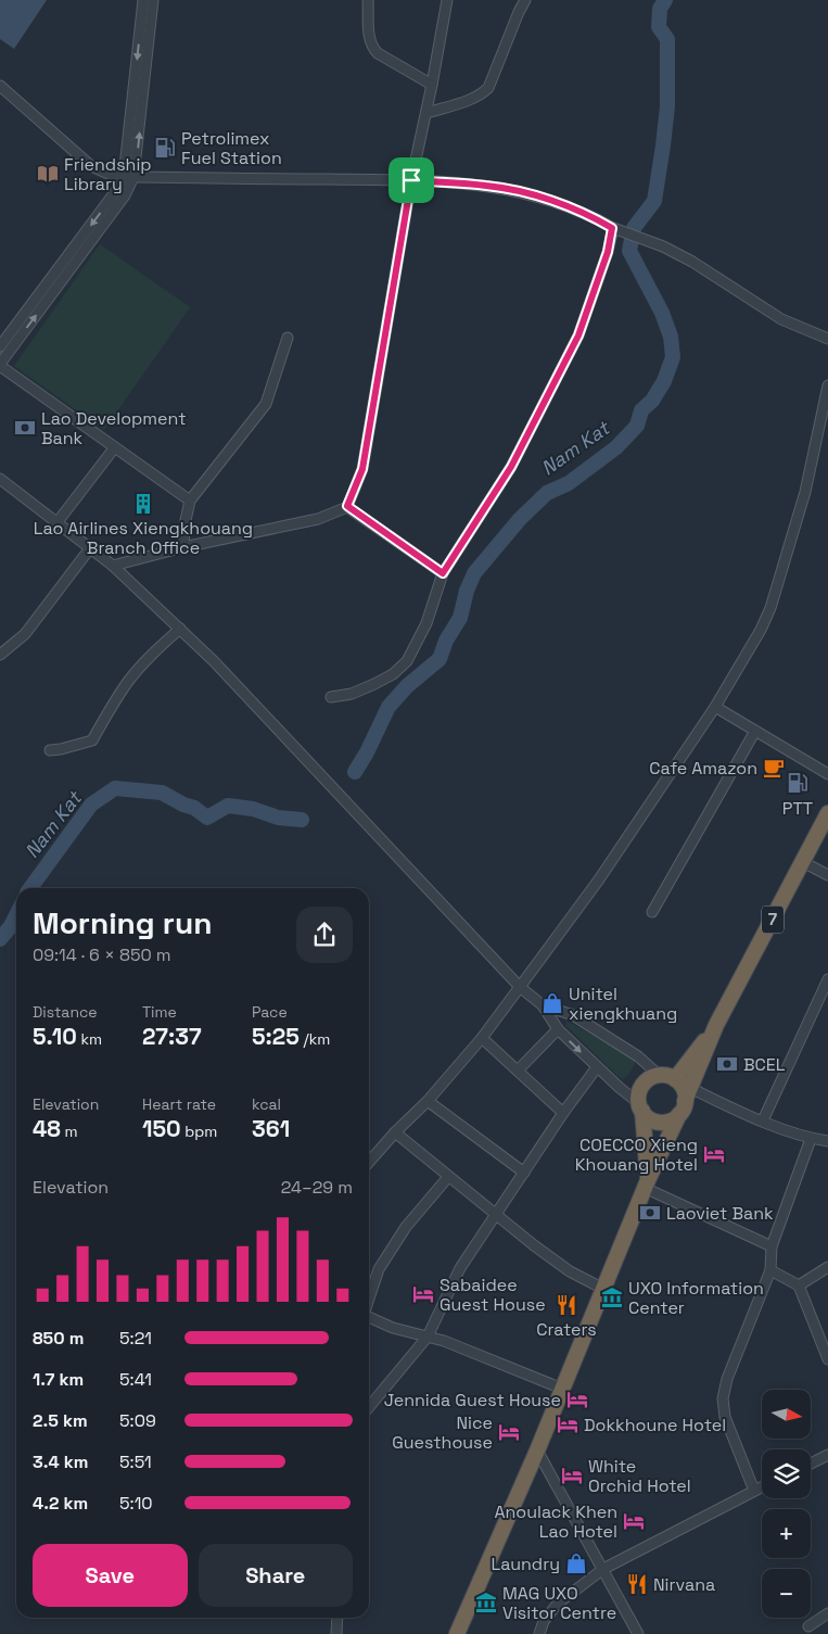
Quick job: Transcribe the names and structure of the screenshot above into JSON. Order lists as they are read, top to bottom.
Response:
{
  "streets": {
    "highway": ["7"]
  },
  "water": ["Nam Kat"],
  "places": {
    "fuel station": ["Petrolimex Fuel Station", "PTT"],
    "library": ["Friendship Library"],
    "bank": ["Lao Development Bank", "BCEL", "Laoviet Bank"],
    "building": ["Lao Airlines Xiengkhouang Branch Office"],
    "cafe": ["Cafe Amazon"],
    "shop": ["Unitel xiengkhuang", "Laundry"],
    "hotel": [
      "COECCO Xieng Khouang Hotel",
      "Sabaidee Guest House",
      "Jennida Guest House",
      "Dokkhoune Hotel",
      "Nice Guesthouse",
      "White Orchid Hotel",
      "Anoulack Khen Lao Hotel"
    ],
    "museum": ["UXO Information Center", "MAG UXO Visitor Centre"],
    "restaurant": ["Craters", "Nirvana"]
  },
  "north": "right",
  "page": {
    "heading": ["Morning run", "09:14 · 6 × 850 m"],
    "stats": [
      ["Distance", "5.10 km"],
      ["Time", "27:37"],
      ["Pace", "5:25 /km"],
      ["Elevation", "48 m"],
      ["Heart rate", "150 bpm"],
      ["kcal", "361"]
    ],
    "chart": ["Elevation", "24–29 m"],
    "list": [
      {
        "name": "850 m",
        "note": "5:21"
      },
      {
        "name": "1.7 km",
        "note": "5:41"
      },
      {
        "name": "2.5 km",
        "note": "5:09"
      },
      {
        "name": "3.4 km",
        "note": "5:51"
      },
      {
        "name": "4.2 km",
        "note": "5:10"
      }
    ],
    "map_buttons": ["+", "−"],
    "buttons": ["Save", "Share"]
  }
}
